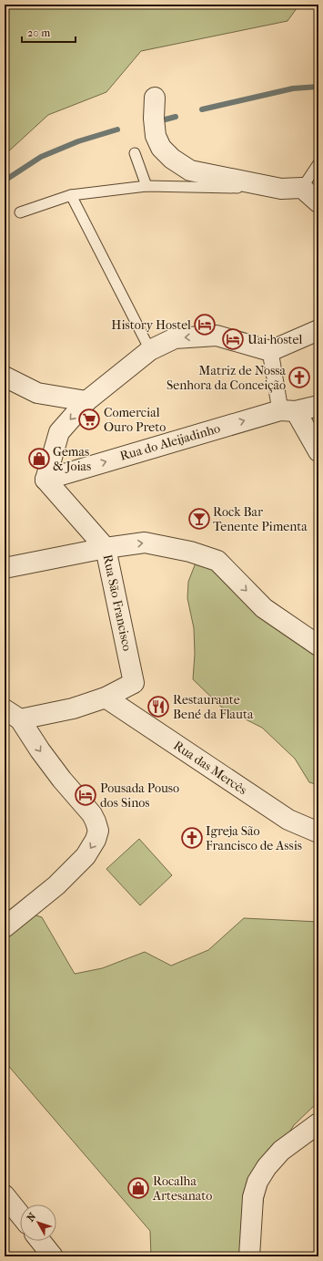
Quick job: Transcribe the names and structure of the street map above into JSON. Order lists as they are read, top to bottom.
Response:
{
  "streets": {
    "street": ["Rua do Aleijadinho", "Rua São Francisco", "Rua das Mercês"]
  },
  "crossings": [
    ["Rua do Aleijadinho", "Rua São Francisco"],
    ["Rua São Francisco", "Rua das Mercês"]
  ],
  "places": {
    "hotel": ["History Hostel", "Uai hostel", "Pousada Pouso dos Sinos"],
    "church": ["Matriz de Nossa Senhora da Conceição", "Igreja São Francisco de Assis"],
    "supermarket": ["Comercial Ouro Preto"],
    "shop": ["Gemas & Joias", "Rocalha Artesanato"],
    "bar": ["Rock Bar Tenente Pimenta"],
    "restaurant": ["Restaurante Bené da Flauta"]
  },
  "scale_bar": "20 m",
  "north": "top left"
}
